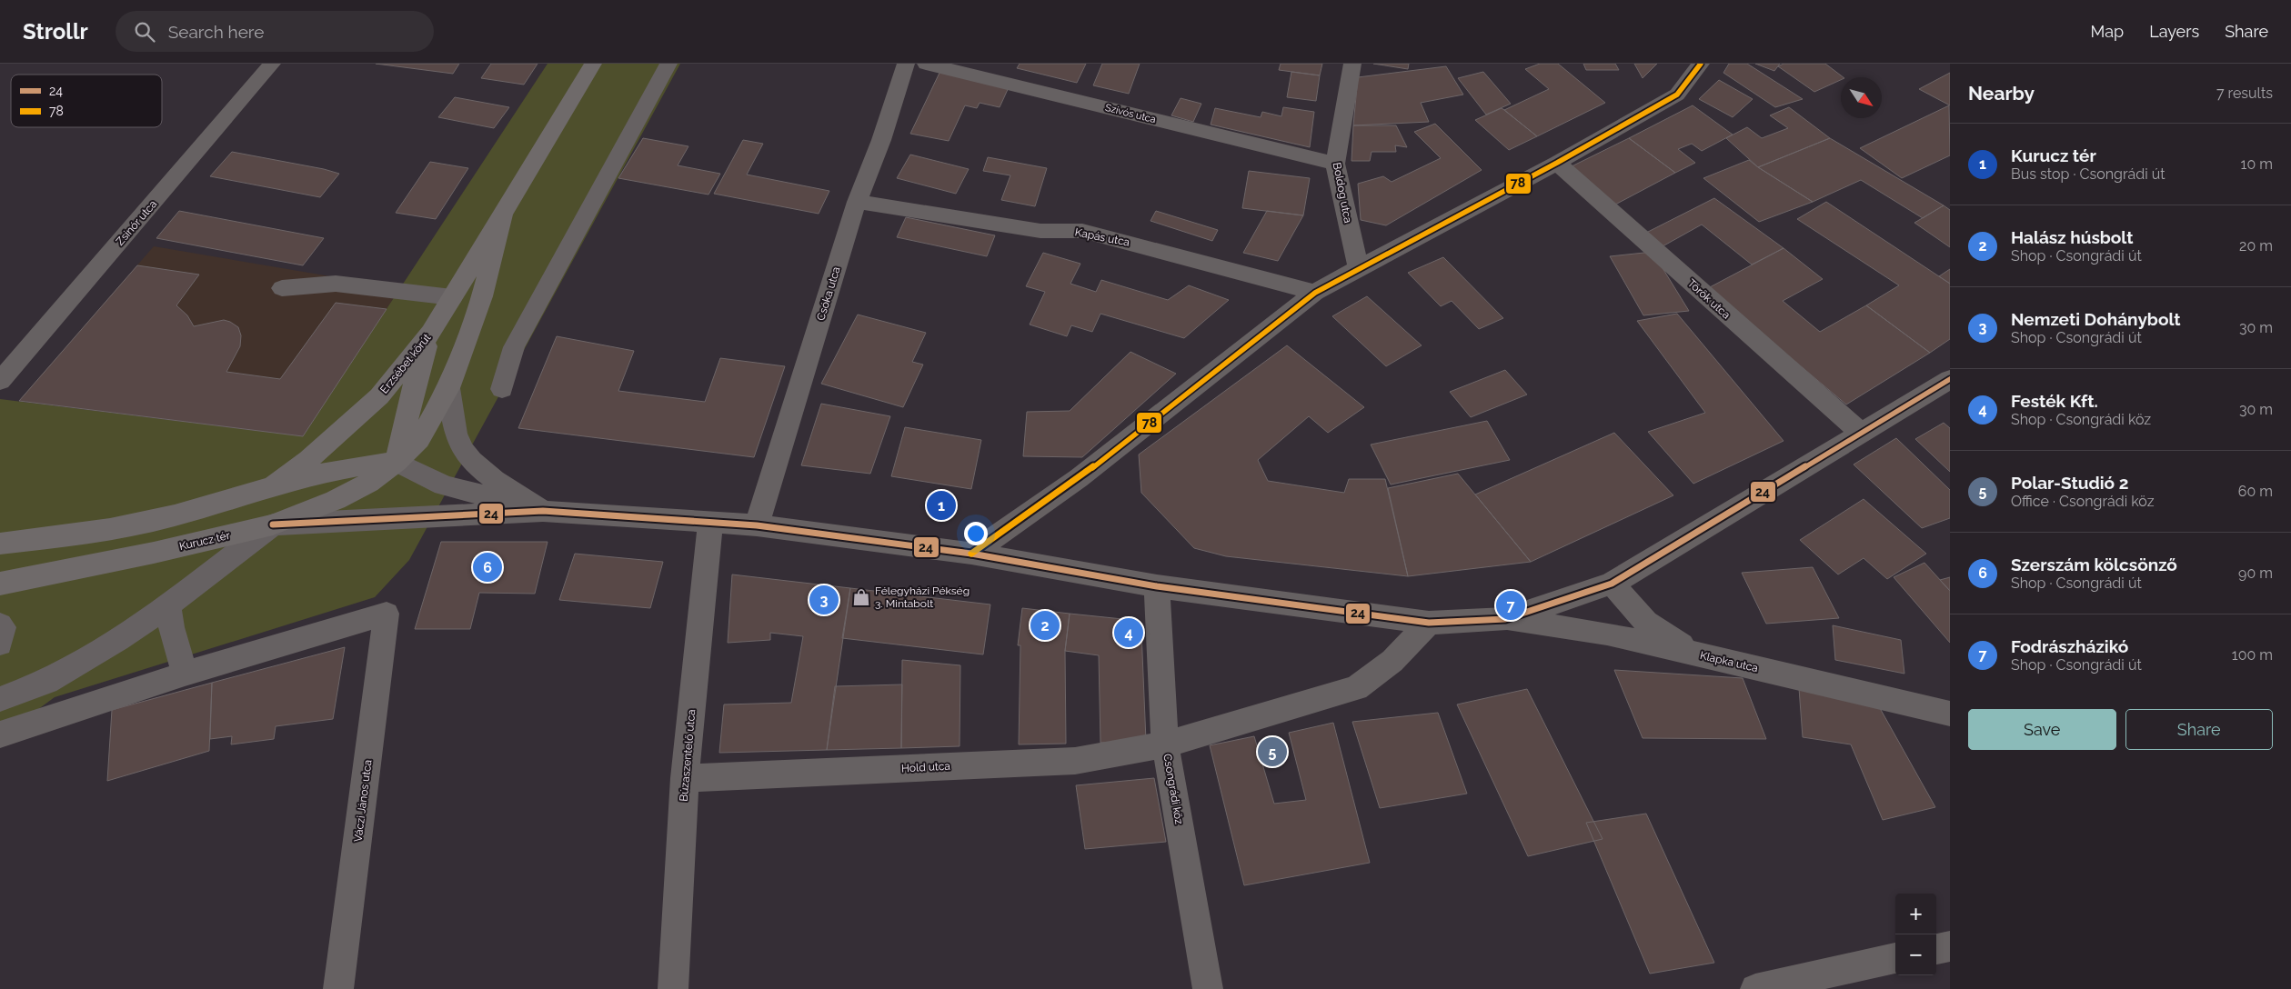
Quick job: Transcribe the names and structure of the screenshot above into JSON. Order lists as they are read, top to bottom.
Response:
{
  "streets": {
    "main road": ["Erzsébet körút", "Kurucz tér"],
    "street": [
      "Szívós utca",
      "Boldog utca",
      "Zsinór utca",
      "Kapás utca",
      "Csóka utca",
      "Török utca",
      "Klapka utca",
      "Búzaszentelő utca",
      "Hold utca",
      "Csongrádi köz",
      "Váczi János utca"
    ]
  },
  "crossings": [
    ["Szívós utca", "Boldog utca"],
    ["Kapás utca", "Csóka utca"],
    ["Erzsébet körút", "Kurucz tér"],
    ["Búzaszentelő utca", "Hold utca"],
    ["Hold utca", "Csongrádi köz"]
  ],
  "places": {
    "shop": ["Félegyházi Pékség 3. Mintabolt"]
  },
  "lines": ["transit line 78", "transit line 24"],
  "legend": ["24", "78"],
  "north": "bottom right",
  "page": {
    "header": "Strollr",
    "search": "Search here",
    "nav": ["Map", "Layers", "Share"],
    "heading": ["Nearby", "7 results"],
    "list": [
      {
        "mark": "1",
        "name": "Kurucz tér",
        "note": "Bus stop · Csongrádi út",
        "value": "10 m"
      },
      {
        "mark": "2",
        "name": "Halász húsbolt",
        "note": "Shop · Csongrádi út",
        "value": "20 m"
      },
      {
        "mark": "3",
        "name": "Nemzeti Dohánybolt",
        "note": "Shop · Csongrádi út",
        "value": "30 m"
      },
      {
        "mark": "4",
        "name": "Festék Kft.",
        "note": "Shop · Csongrádi köz",
        "value": "30 m"
      },
      {
        "mark": "5",
        "name": "Polar-Studió 2",
        "note": "Office · Csongrádi köz",
        "value": "60 m"
      },
      {
        "mark": "6",
        "name": "Szerszám kölcsönző",
        "note": "Shop · Csongrádi út",
        "value": "90 m"
      },
      {
        "mark": "7",
        "name": "Fodrászházikó",
        "note": "Shop · Csongrádi út",
        "value": "100 m"
      }
    ],
    "pins": [
      "1",
      "6",
      "3",
      "7",
      "2",
      "4",
      "5"
    ],
    "buttons": ["Save", "Share"],
    "map_buttons": ["+", "−"]
  }
}
